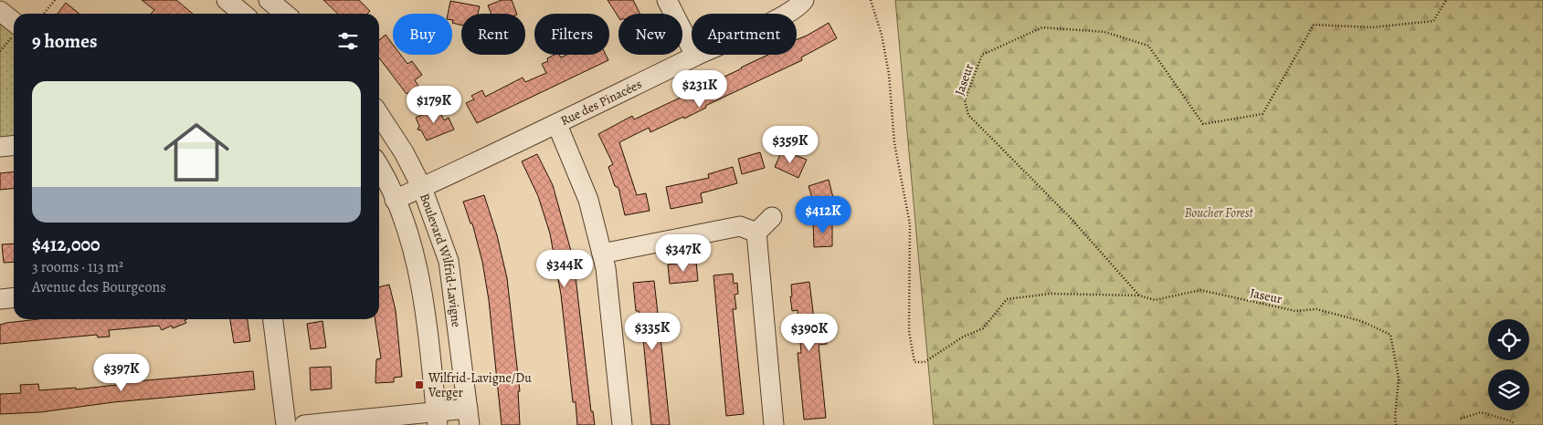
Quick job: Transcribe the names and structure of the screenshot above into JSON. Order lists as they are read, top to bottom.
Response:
{
  "streets": {
    "street": ["Rue des Pinacées", "Boulevard Wilfrid-Lavigne"],
    "path": ["Jaseur"]
  },
  "crossings": [
    ["Rue des Pinacées", "Boulevard Wilfrid-Lavigne"]
  ],
  "parks": ["Boucher Forest"],
  "places": {
    "transit": ["Wilfrid-Lavigne/Du Verger"]
  },
  "page": {
    "chip": [
      "Buy",
      "Rent",
      "Filters",
      "New",
      "Apartment"
    ],
    "heading": "9 homes",
    "list": [
      {
        "name": "$412,000",
        "note": "3 rooms · 113 m² · Avenue des Bourgeons"
      }
    ],
    "price": [
      "$231K",
      "$179K",
      "$359K",
      "$412K",
      "$347K",
      "$344K",
      "$335K",
      "$390K",
      "$397K"
    ]
  }
}
